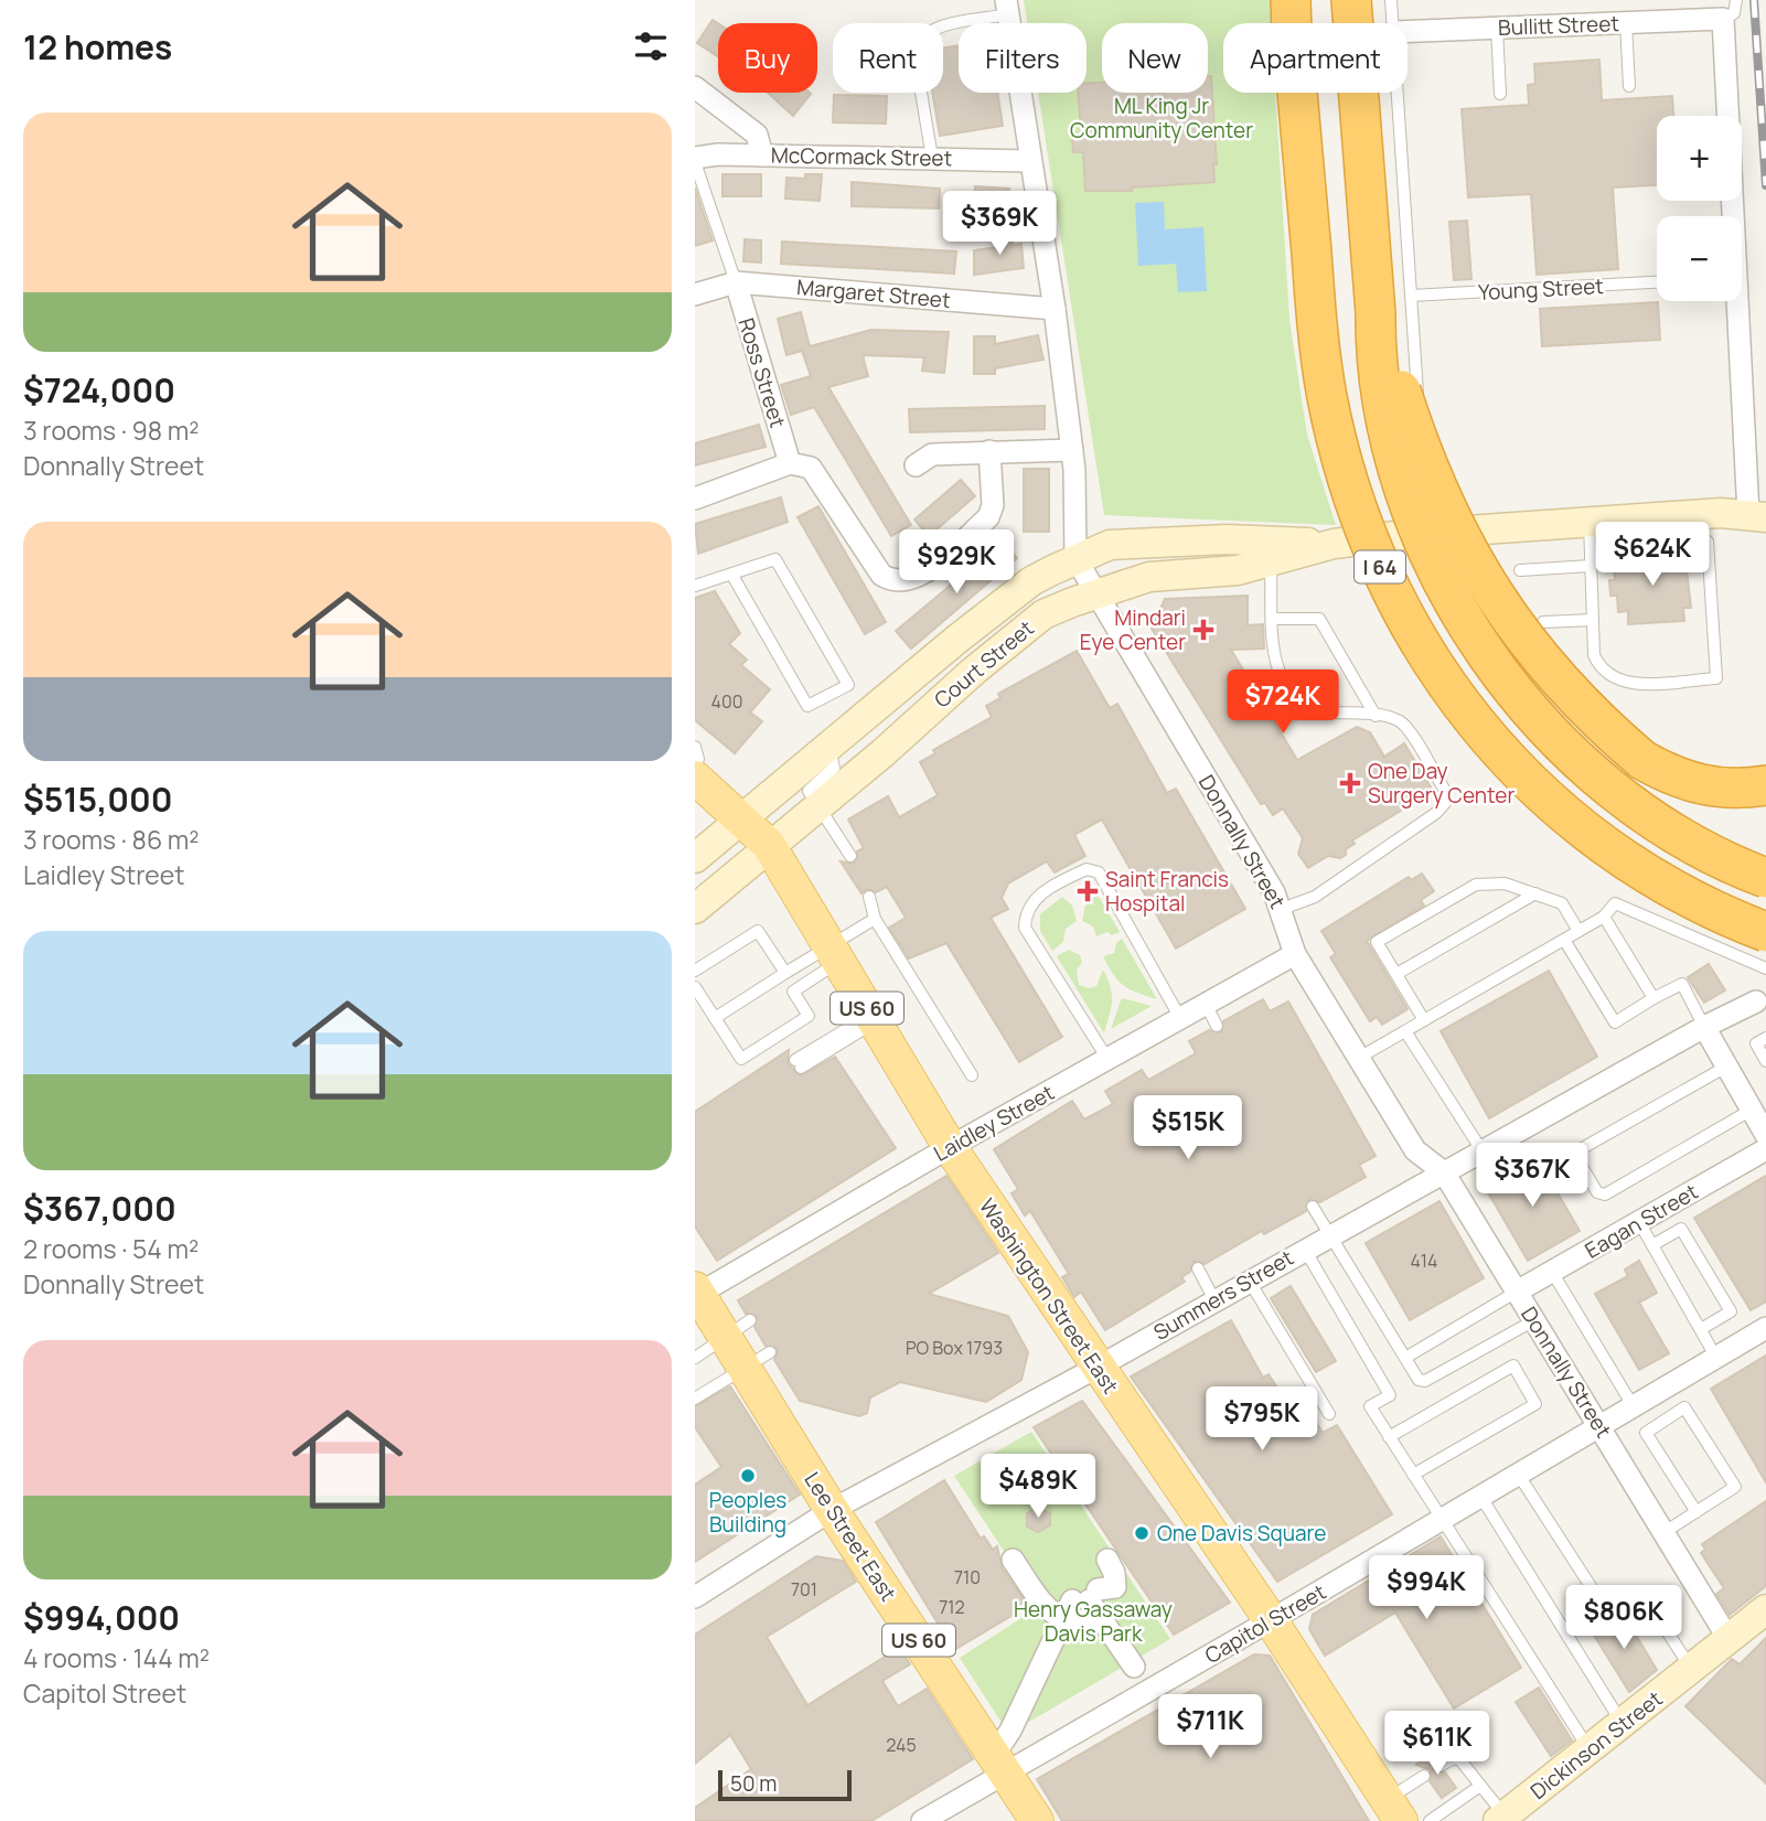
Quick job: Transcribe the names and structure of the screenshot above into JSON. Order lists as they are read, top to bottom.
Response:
{
  "streets": {
    "highway": ["I 64"],
    "main road": ["US 60", "Washington Street East", "Lee Street East"],
    "street": [
      "Bullitt Street",
      "McCormack Street",
      "Margaret Street",
      "Ross Street",
      "Court Street",
      "Donnally Street",
      "Laidley Street",
      "Eagan Street",
      "Summers Street",
      "Capitol Street",
      "Dickinson Street"
    ],
    "lane": ["Young Street"]
  },
  "crossings": [
    ["McCormack Street", "Donnally Street"],
    ["Margaret Street", "Ross Street"],
    ["Margaret Street", "Donnally Street"],
    ["Court Street", "Donnally Street"],
    ["Court Street", "Washington Street East"],
    ["Donnally Street", "Laidley Street"],
    ["Donnally Street", "Eagan Street"],
    ["Donnally Street", "Summers Street"],
    ["Donnally Street", "Capitol Street"],
    ["Donnally Street", "Dickinson Street"],
    ["Laidley Street", "Washington Street East"],
    ["Laidley Street", "Lee Street East"],
    ["Summers Street", "Washington Street East"],
    ["Summers Street", "Lee Street East"],
    ["Washington Street East", "Capitol Street"],
    ["Lee Street East", "Capitol Street"]
  ],
  "parks": ["ML King Jr Community Center", "Henry Gassaway Davis Park"],
  "places": {
    "health": ["Mindari Eye Center", "One Day Surgery Center", "Saint Francis Hospital"],
    "other": ["Peoples Building", "One Davis Square"]
  },
  "house_numbers": [
    "400",
    "414",
    "PO Box 1793",
    "710",
    "701",
    "712",
    "245"
  ],
  "scale_bar": "50 m",
  "page": {
    "heading": "12 homes",
    "chip": [
      "Buy",
      "Rent",
      "Filters",
      "New",
      "Apartment"
    ],
    "list": [
      {
        "name": "$724,000",
        "note": "3 rooms · 98 m² · Donnally Street"
      },
      {
        "name": "$515,000",
        "note": "3 rooms · 86 m² · Laidley Street"
      },
      {
        "name": "$367,000",
        "note": "2 rooms · 54 m² · Donnally Street"
      },
      {
        "name": "$994,000",
        "note": "4 rooms · 144 m² · Capitol Street"
      }
    ],
    "map_buttons": ["+", "−"],
    "price": [
      "$369K",
      "$624K",
      "$929K",
      "$724K",
      "$515K",
      "$367K",
      "$795K",
      "$489K",
      "$994K",
      "$806K",
      "$711K",
      "$611K"
    ],
    "scale": "50 m"
  }
}
